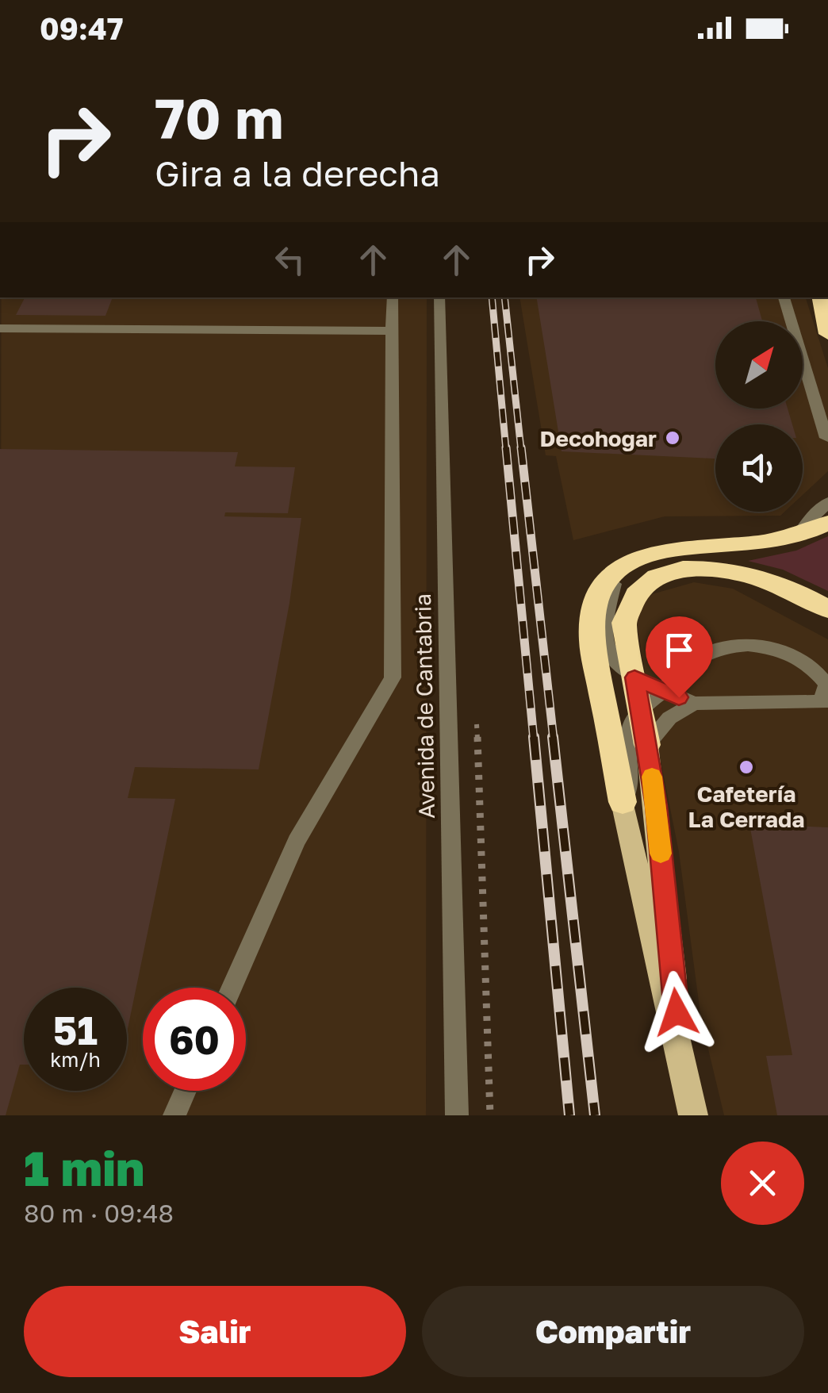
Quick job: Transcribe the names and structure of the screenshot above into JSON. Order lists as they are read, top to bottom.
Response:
{
  "streets": {
    "street": ["Avenida de Cantabria"]
  },
  "places": ["Decohogar", "Cafetería La Cerrada"],
  "north": "top right",
  "page": {
    "status": "09:47",
    "turn": ["70 m", "Gira a la derecha"],
    "speed": "51 km/h",
    "limit": "60",
    "heading": ["1 min", "80 m · 09:48"],
    "buttons": ["Salir", "Compartir"]
  }
}
